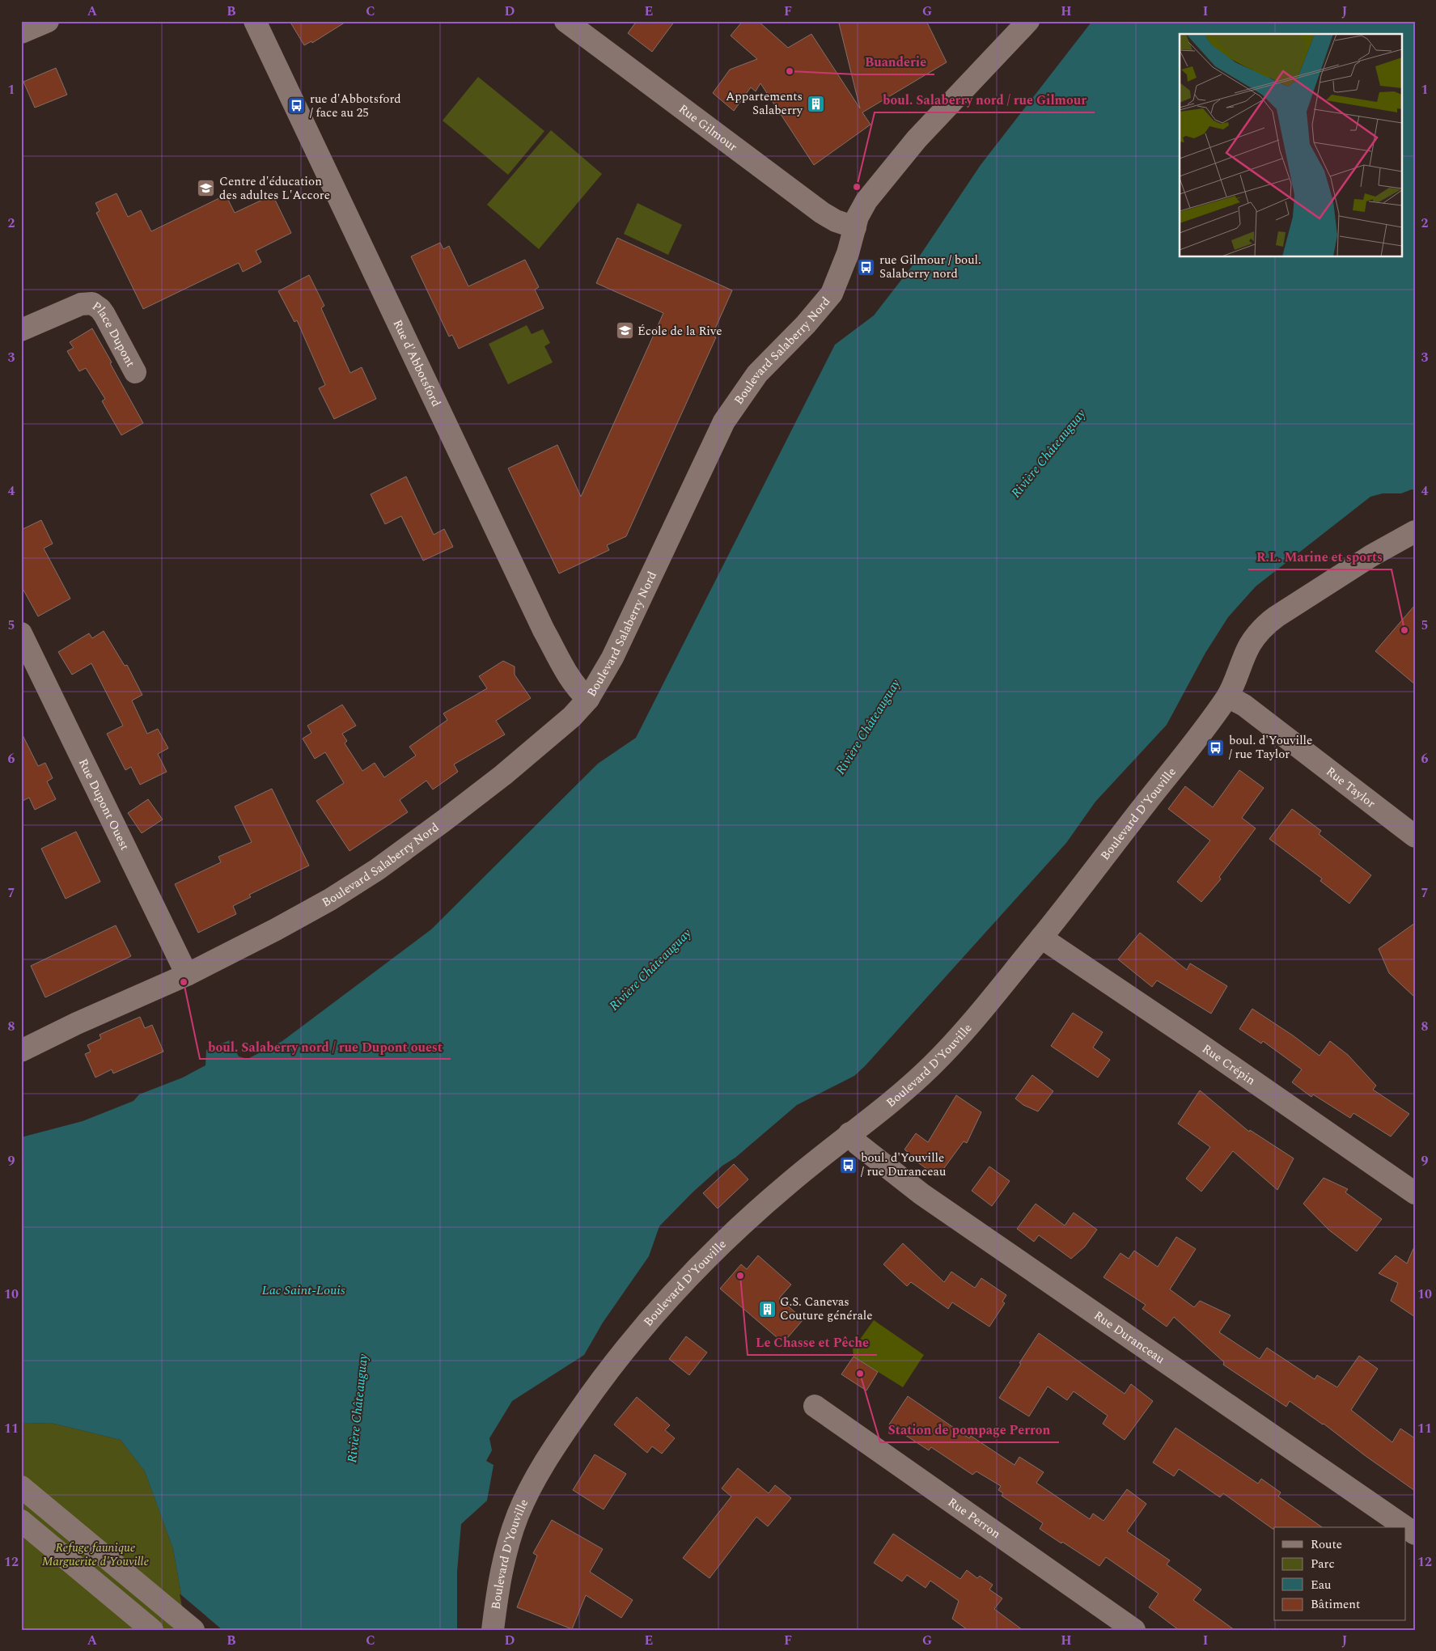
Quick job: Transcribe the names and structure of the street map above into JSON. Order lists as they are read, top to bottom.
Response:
{
  "streets": {
    "street": [
      "Rue Gilmour",
      "Place Dupont",
      "Boulevard Salaberry Nord",
      "Rue d'Abbotsford",
      "Rue Taylor",
      "Rue Dupont Ouest",
      "Boulevard D'Youville",
      "Rue Crépin",
      "Rue Duranceau",
      "Rue Perron"
    ]
  },
  "crossings": [
    ["Rue Gilmour", "Boulevard Salaberry Nord"],
    ["Boulevard Salaberry Nord", "Rue d'Abbotsford"],
    ["Boulevard Salaberry Nord", "Rue Dupont Ouest"],
    ["Rue Taylor", "Boulevard D'Youville"],
    ["Boulevard D'Youville", "Rue Crépin"],
    ["Boulevard D'Youville", "Rue Duranceau"]
  ],
  "water": ["Rivière Châteauguay", "Lac Saint-Louis"],
  "parks": ["Refuge faunique Marguerite d'Youville"],
  "places": {
    "other": [
      "Buanderie",
      "boul. Salaberry nord / rue Gilmour",
      "R.L. Marine et sports",
      "boul. Salaberry nord / rue Dupont ouest",
      "Le Chasse et Pêche",
      "Station de pompage Perron"
    ],
    "building": ["Appartements Salaberry", "G.S. Canevas Couture générale"],
    "bus stop": [
      "rue d'Abbotsford / face au 25",
      "rue Gilmour / boul. Salaberry nord",
      "boul. d'Youville / rue Taylor",
      "boul. d'Youville / rue Duranceau"
    ],
    "school or university": ["Centre d'éducation des adultes L'Accore", "École de la Rive"]
  },
  "legend": [
    "Route",
    "Parc",
    "Eau",
    "Bâtiment"
  ],
  "grid": {
    "columns": [
      "A",
      "B",
      "C",
      "D",
      "E",
      "F",
      "G",
      "H",
      "I",
      "J"
    ],
    "rows": [
      "1",
      "2",
      "3",
      "4",
      "5",
      "6",
      "7",
      "8",
      "9",
      "10",
      "11",
      "12"
    ]
  }
}
